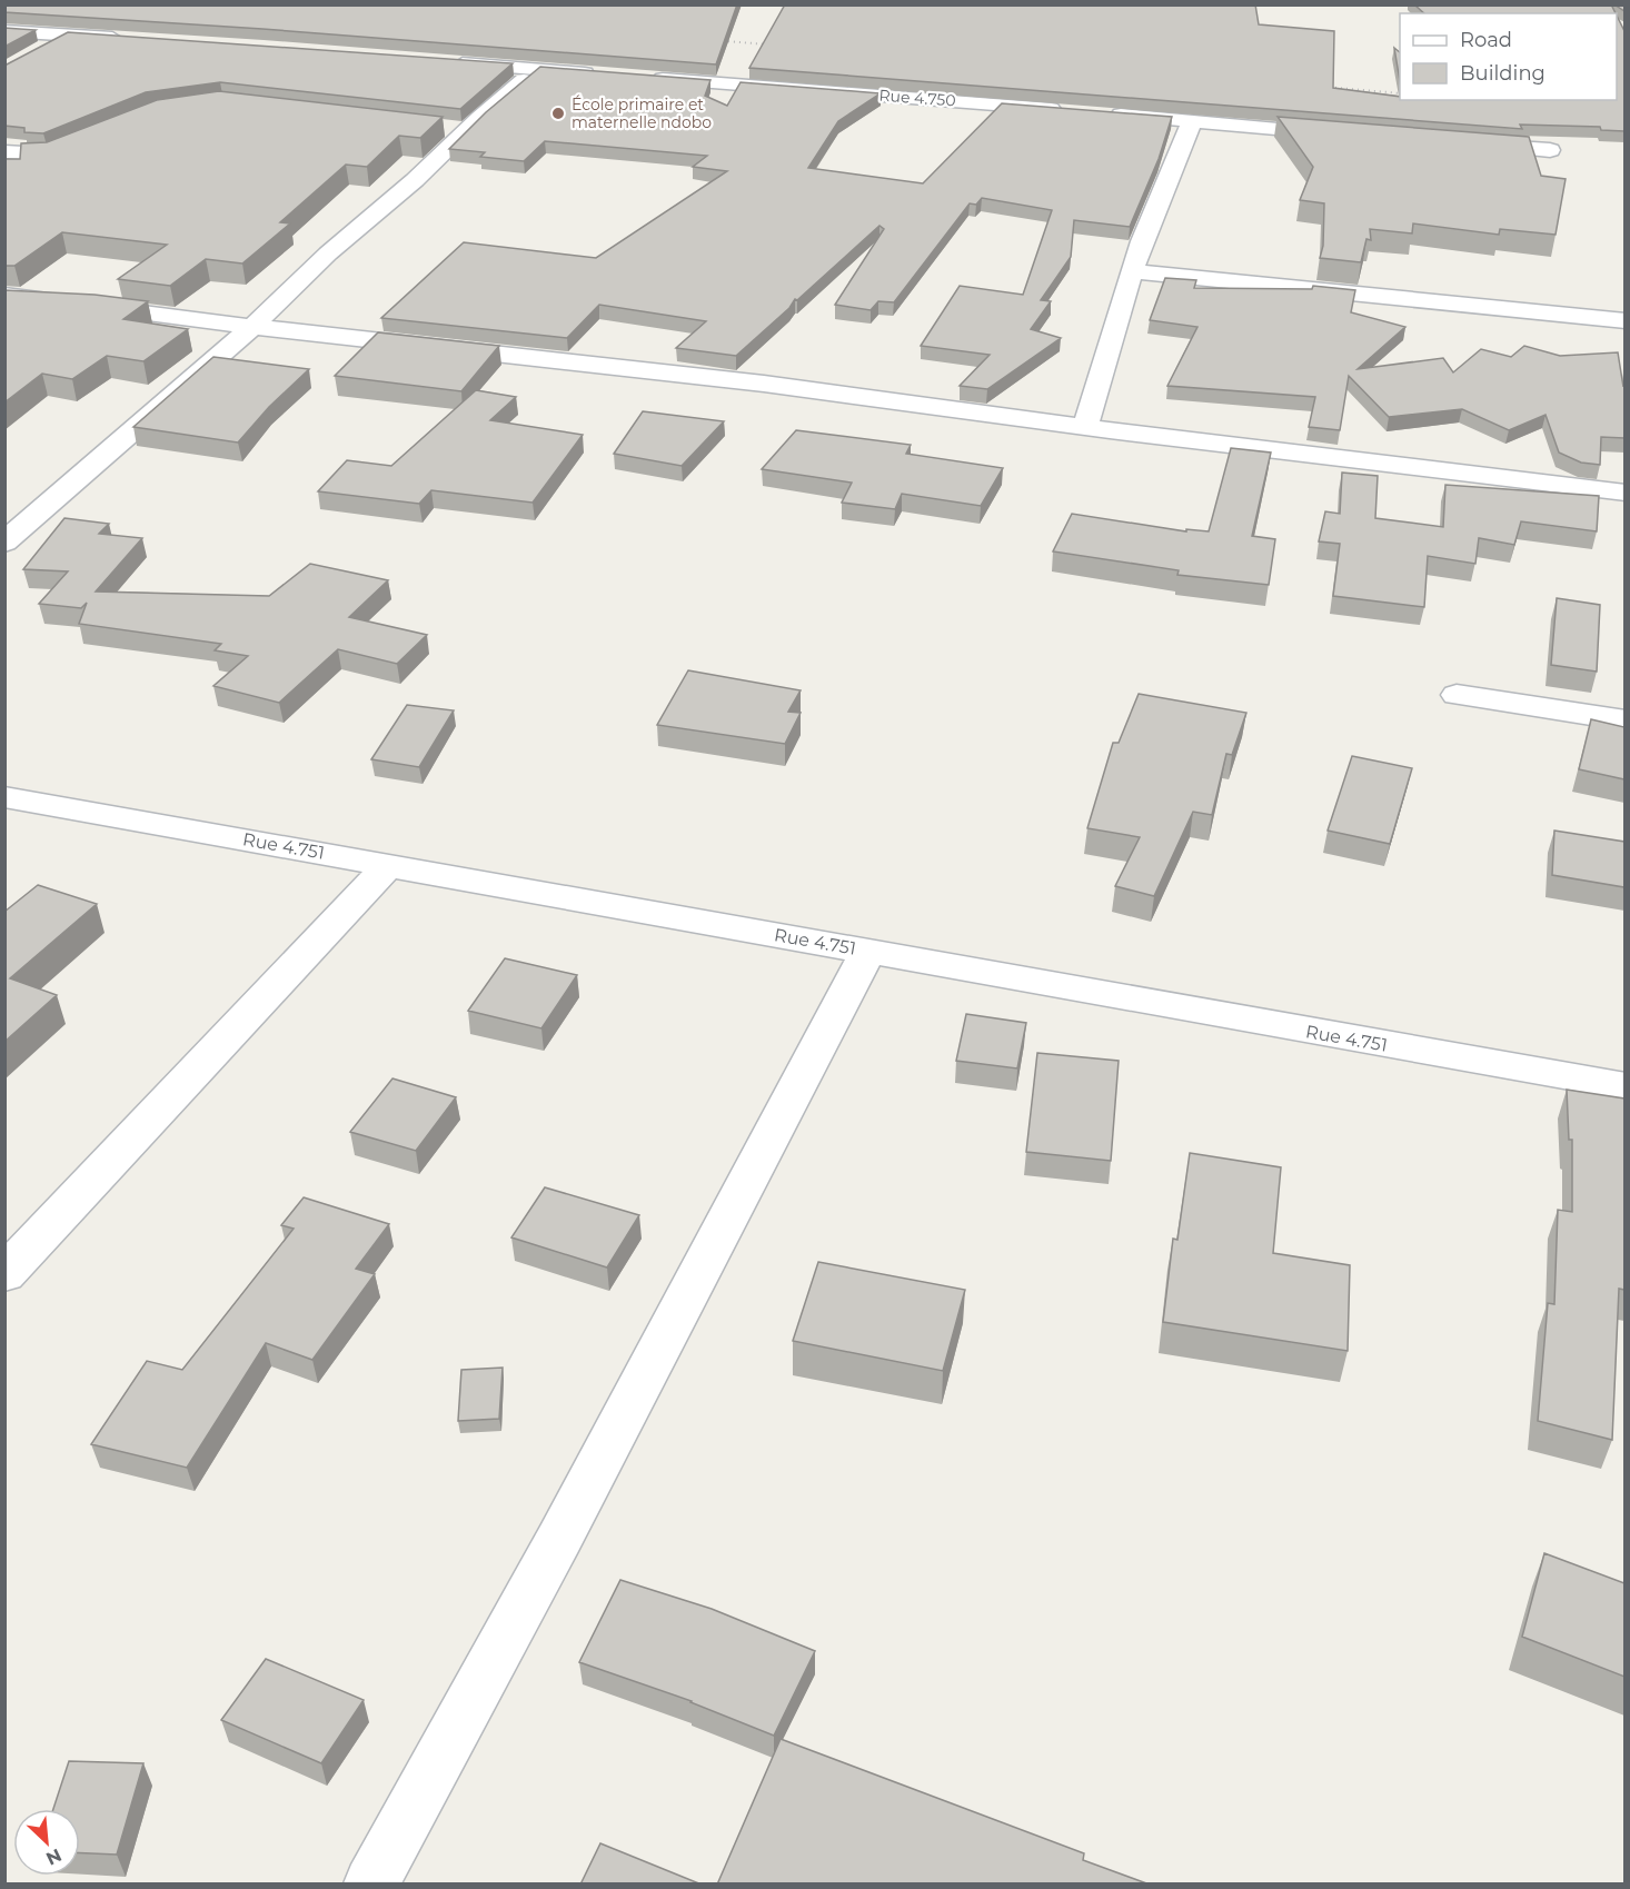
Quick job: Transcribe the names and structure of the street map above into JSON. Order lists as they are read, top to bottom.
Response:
{
  "streets": {
    "street": ["Rue 4.750", "Rue 4.751"]
  },
  "places": ["École primaire et maternelle ndobo"],
  "legend": ["Road", "Building"],
  "north": "bottom right"
}
